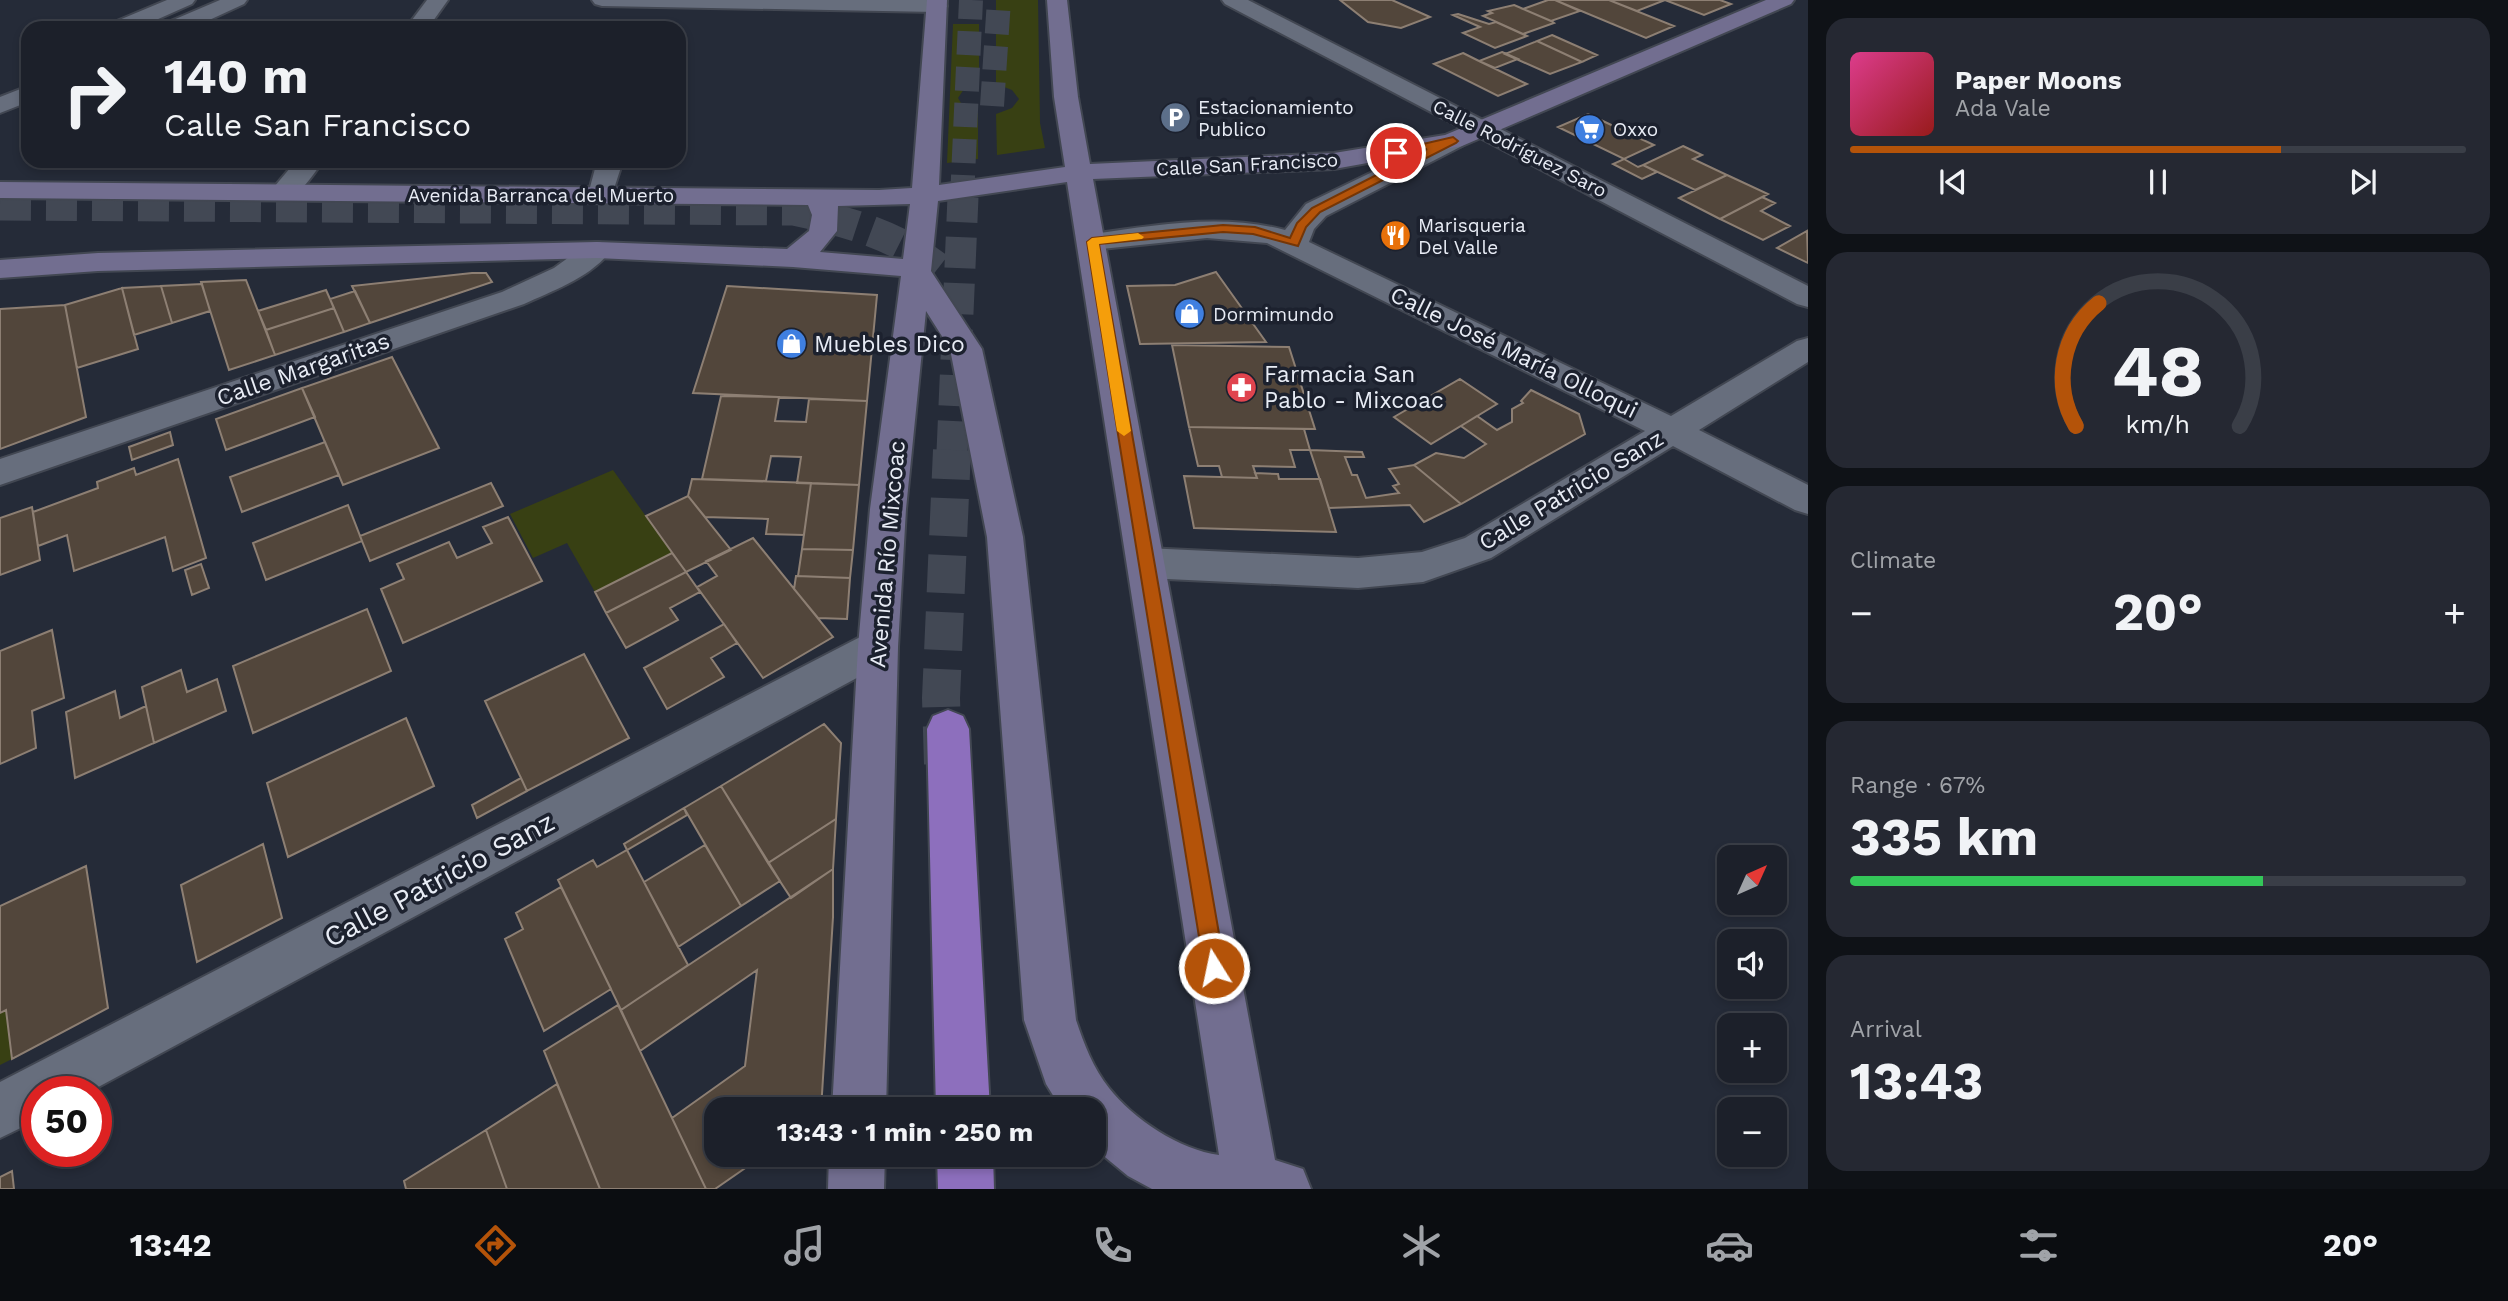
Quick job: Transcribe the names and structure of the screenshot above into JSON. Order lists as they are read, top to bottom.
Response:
{
  "streets": {
    "main road": ["Calle San Francisco", "Avenida Barranca del Muerto", "Avenida Río Mixcoac"],
    "street": [
      "Calle Rodríguez Saro",
      "Calle José María Olloqui",
      "Calle Margaritas",
      "Calle Patricio Sanz"
    ]
  },
  "crossings": [
    ["Calle Rodríguez Saro", "Calle San Francisco"],
    ["Calle San Francisco", "Avenida Barranca del Muerto"],
    ["Calle San Francisco", "Calle José María Olloqui"],
    ["Avenida Barranca del Muerto", "Avenida Río Mixcoac"],
    ["Calle José María Olloqui", "Calle Patricio Sanz"],
    ["Calle Patricio Sanz", "Avenida Río Mixcoac"]
  ],
  "places": {
    "parking": ["Estacionamiento Publico"],
    "supermarket": ["Oxxo"],
    "restaurant": ["Marisqueria Del Valle"],
    "shop": ["Dormimundo", "Muebles Dico"],
    "pharmacy": ["Farmacia San Pablo - Mixcoac"]
  },
  "north": "top right",
  "page": {
    "turn": ["140 m", "Calle San Francisco"],
    "song": ["Paper Moons", "Ada Vale"],
    "tile": [
      "Climate",
      ["Range · 67%", "335 km"],
      ["Arrival", "13:43"]
    ],
    "heat": ["−", "20°", "+"],
    "map_buttons": ["+", "−"],
    "limit": "50",
    "trip": "13:43 · 1 min · 250 m",
    "tabs": ["13:42", "20°"],
    "gauge": ["48", "km/h"]
  }
}
